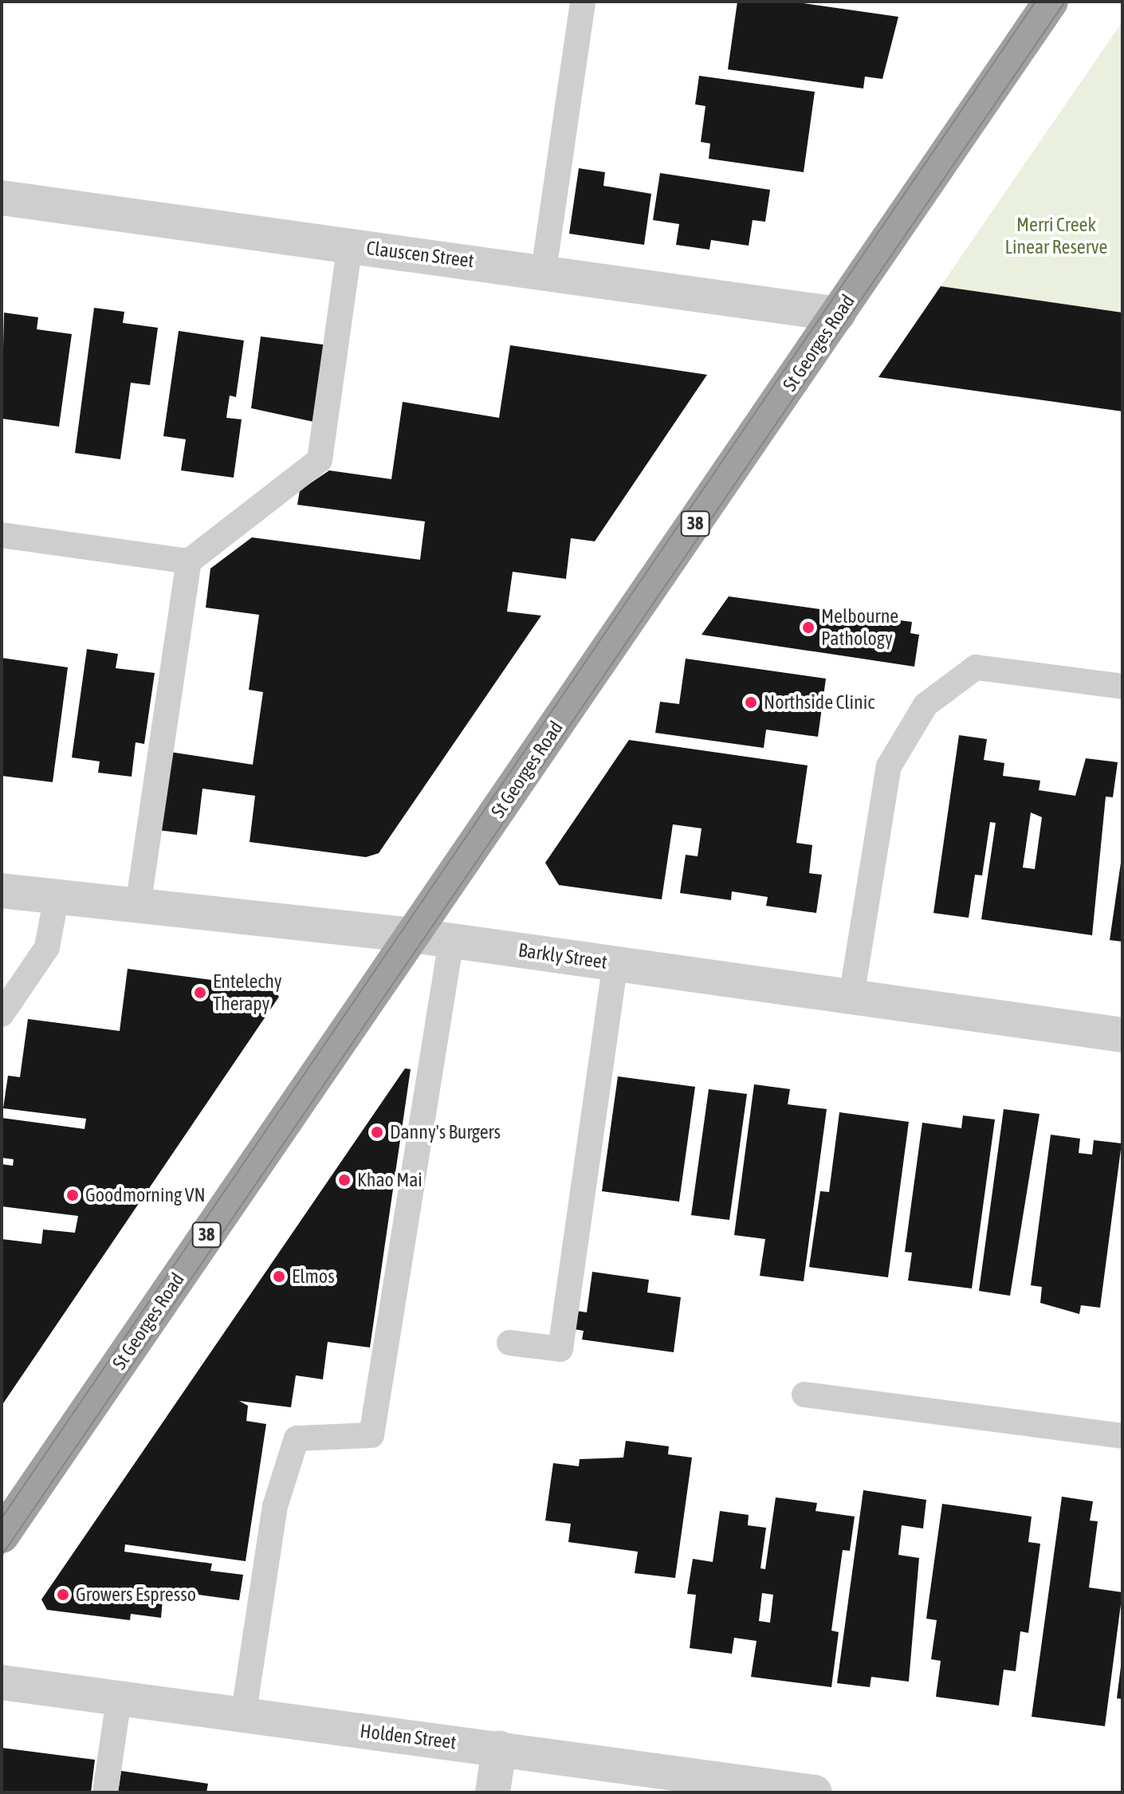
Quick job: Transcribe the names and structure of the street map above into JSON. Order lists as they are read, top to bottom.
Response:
{
  "streets": {
    "highway": ["St Georges Road", "38"],
    "street": ["Clauscen Street", "Barkly Street", "Holden Street"]
  },
  "crossings": [
    ["Clauscen Street", "St Georges Road"],
    ["St Georges Road", "Barkly Street"]
  ],
  "parks": ["Merri Creek Linear Reserve"],
  "places": [
    "Melbourne Pathology",
    "Northside Clinic",
    "Entelechy Therapy",
    "Danny's Burgers",
    "Khao Mai",
    "Goodmorning VN",
    "Elmos",
    "Growers Espresso"
  ]
}
